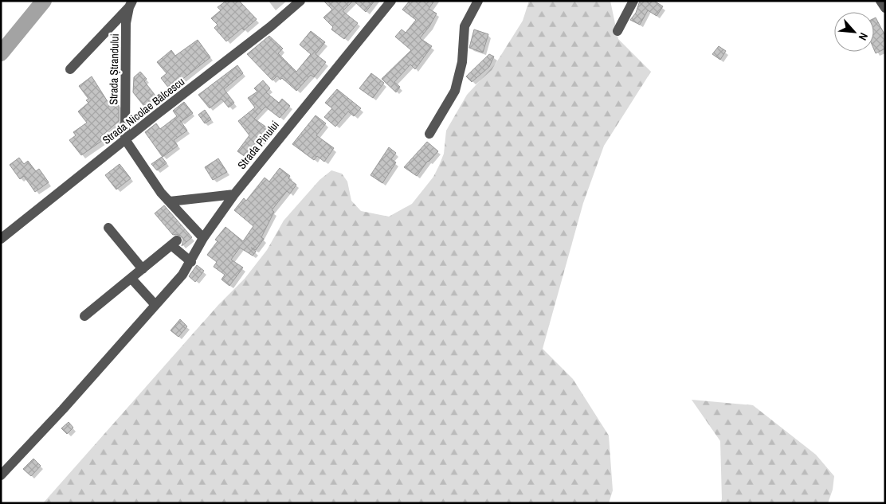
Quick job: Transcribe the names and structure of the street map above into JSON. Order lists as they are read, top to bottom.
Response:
{
  "streets": {
    "street": ["Strada Ștrandului", "Strada Nicolae Bălcescu", "Strada Pinului"]
  },
  "crossings": [
    ["Strada Ștrandului", "Strada Nicolae Bălcescu"]
  ],
  "north": "bottom right"
}
